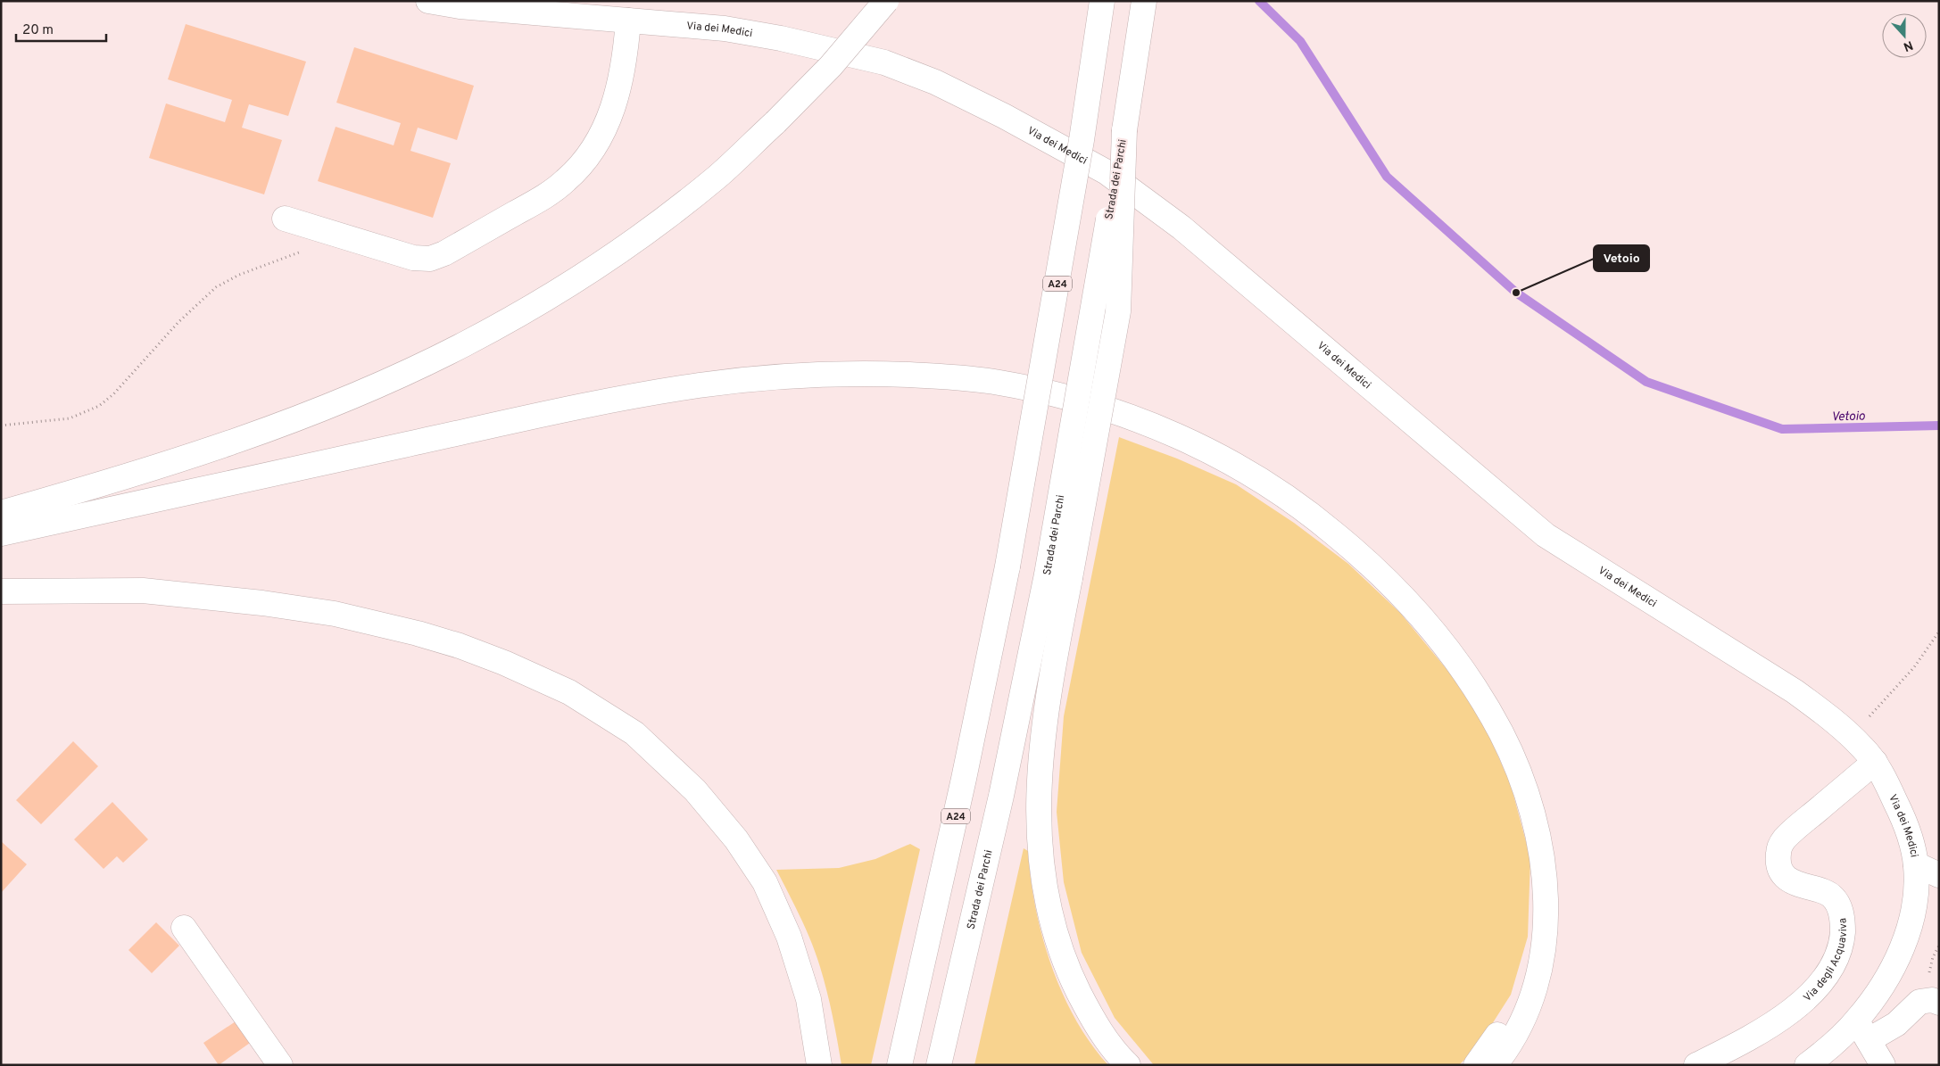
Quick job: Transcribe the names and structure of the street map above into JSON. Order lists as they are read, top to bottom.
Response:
{
  "streets": {
    "main road": [
      "Via dei Medici",
      "Strada dei Parchi",
      "A24",
      "Via degli Acquaviva"
    ]
  },
  "crossings": [
    ["Via dei Medici", "Via degli Acquaviva"]
  ],
  "water": ["Vetoio"],
  "places": ["Vetoio"],
  "scale_bar": "20 m",
  "north": "bottom"
}
